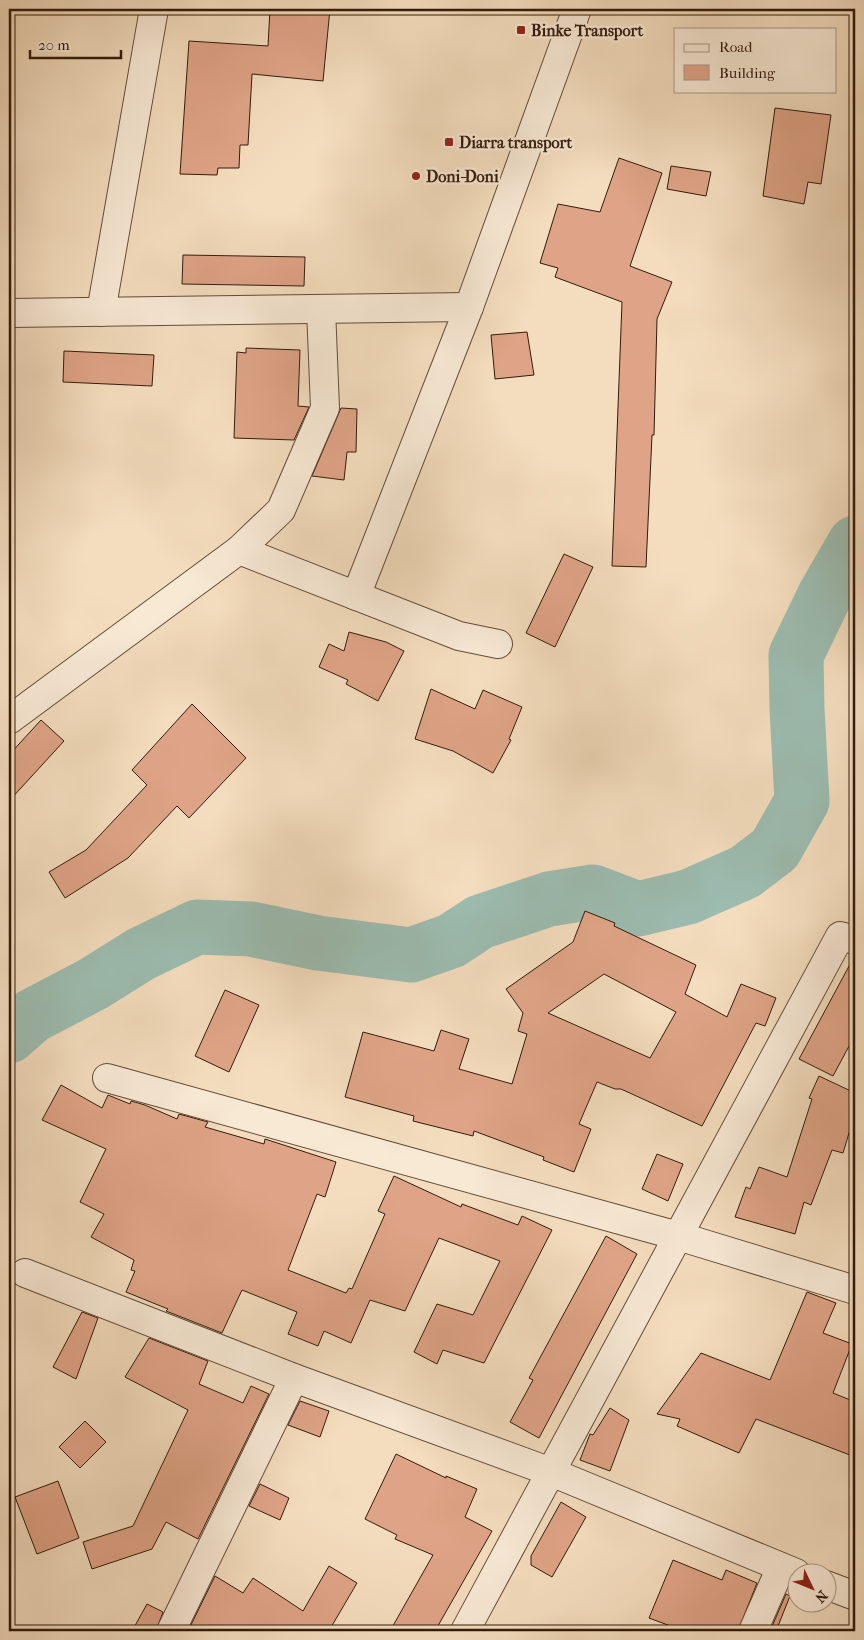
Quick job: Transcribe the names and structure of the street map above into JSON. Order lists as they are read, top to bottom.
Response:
{
  "places": {
    "transit": ["Binke Transport", "Diarra transport"],
    "other": ["Doni-Doni"]
  },
  "legend": ["Road", "Building"],
  "scale_bar": "20 m",
  "north": "bottom right"
}
